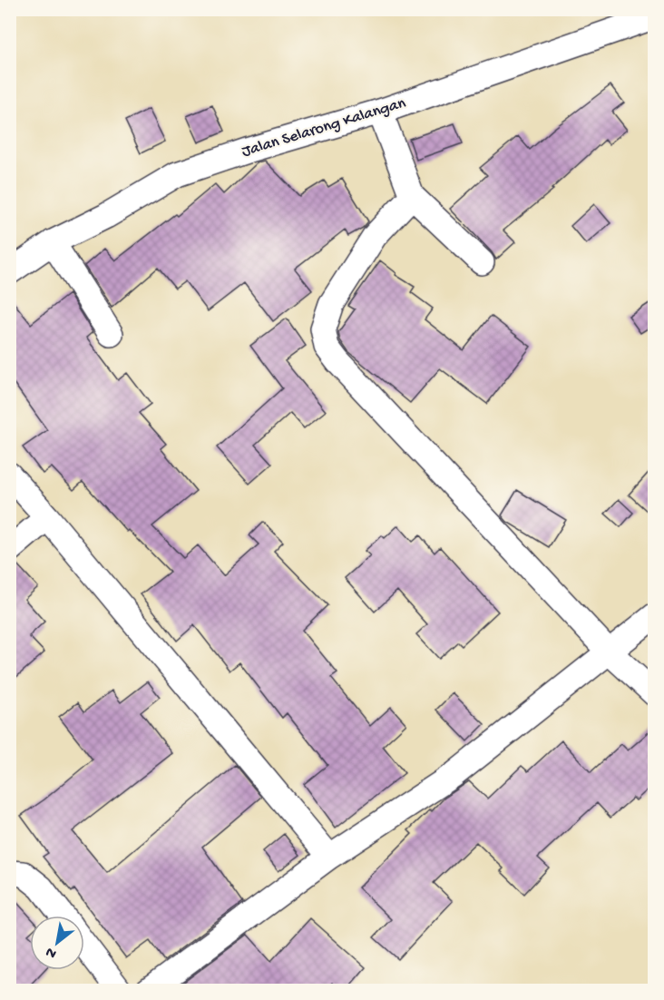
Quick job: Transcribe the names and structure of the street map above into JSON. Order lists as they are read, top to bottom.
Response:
{
  "streets": {
    "street": ["Jalan Selarong Kalangan"]
  },
  "north": "bottom left"
}
